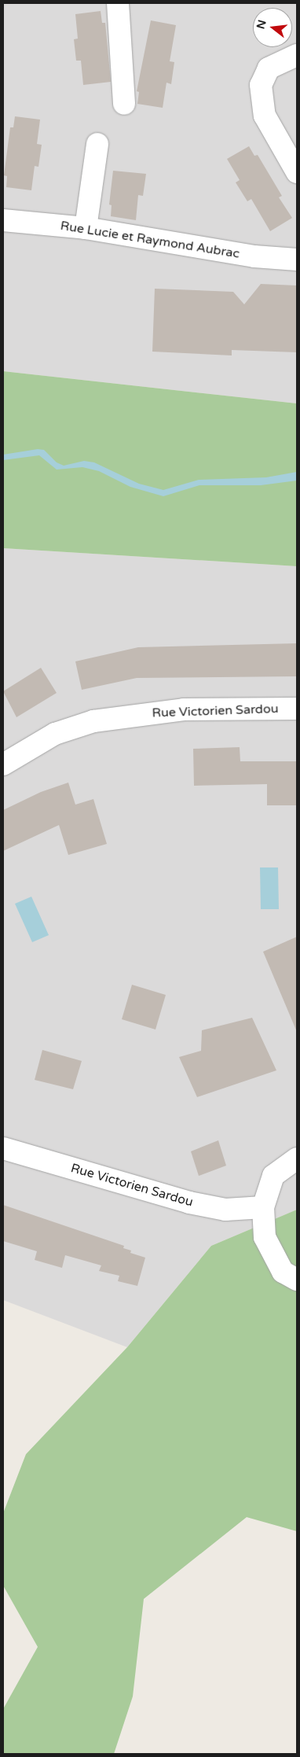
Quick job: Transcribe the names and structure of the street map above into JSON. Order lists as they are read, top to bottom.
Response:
{
  "streets": {
    "street": ["Rue Lucie et Raymond Aubrac", "Rue Victorien Sardou"]
  },
  "north": "left"
}
